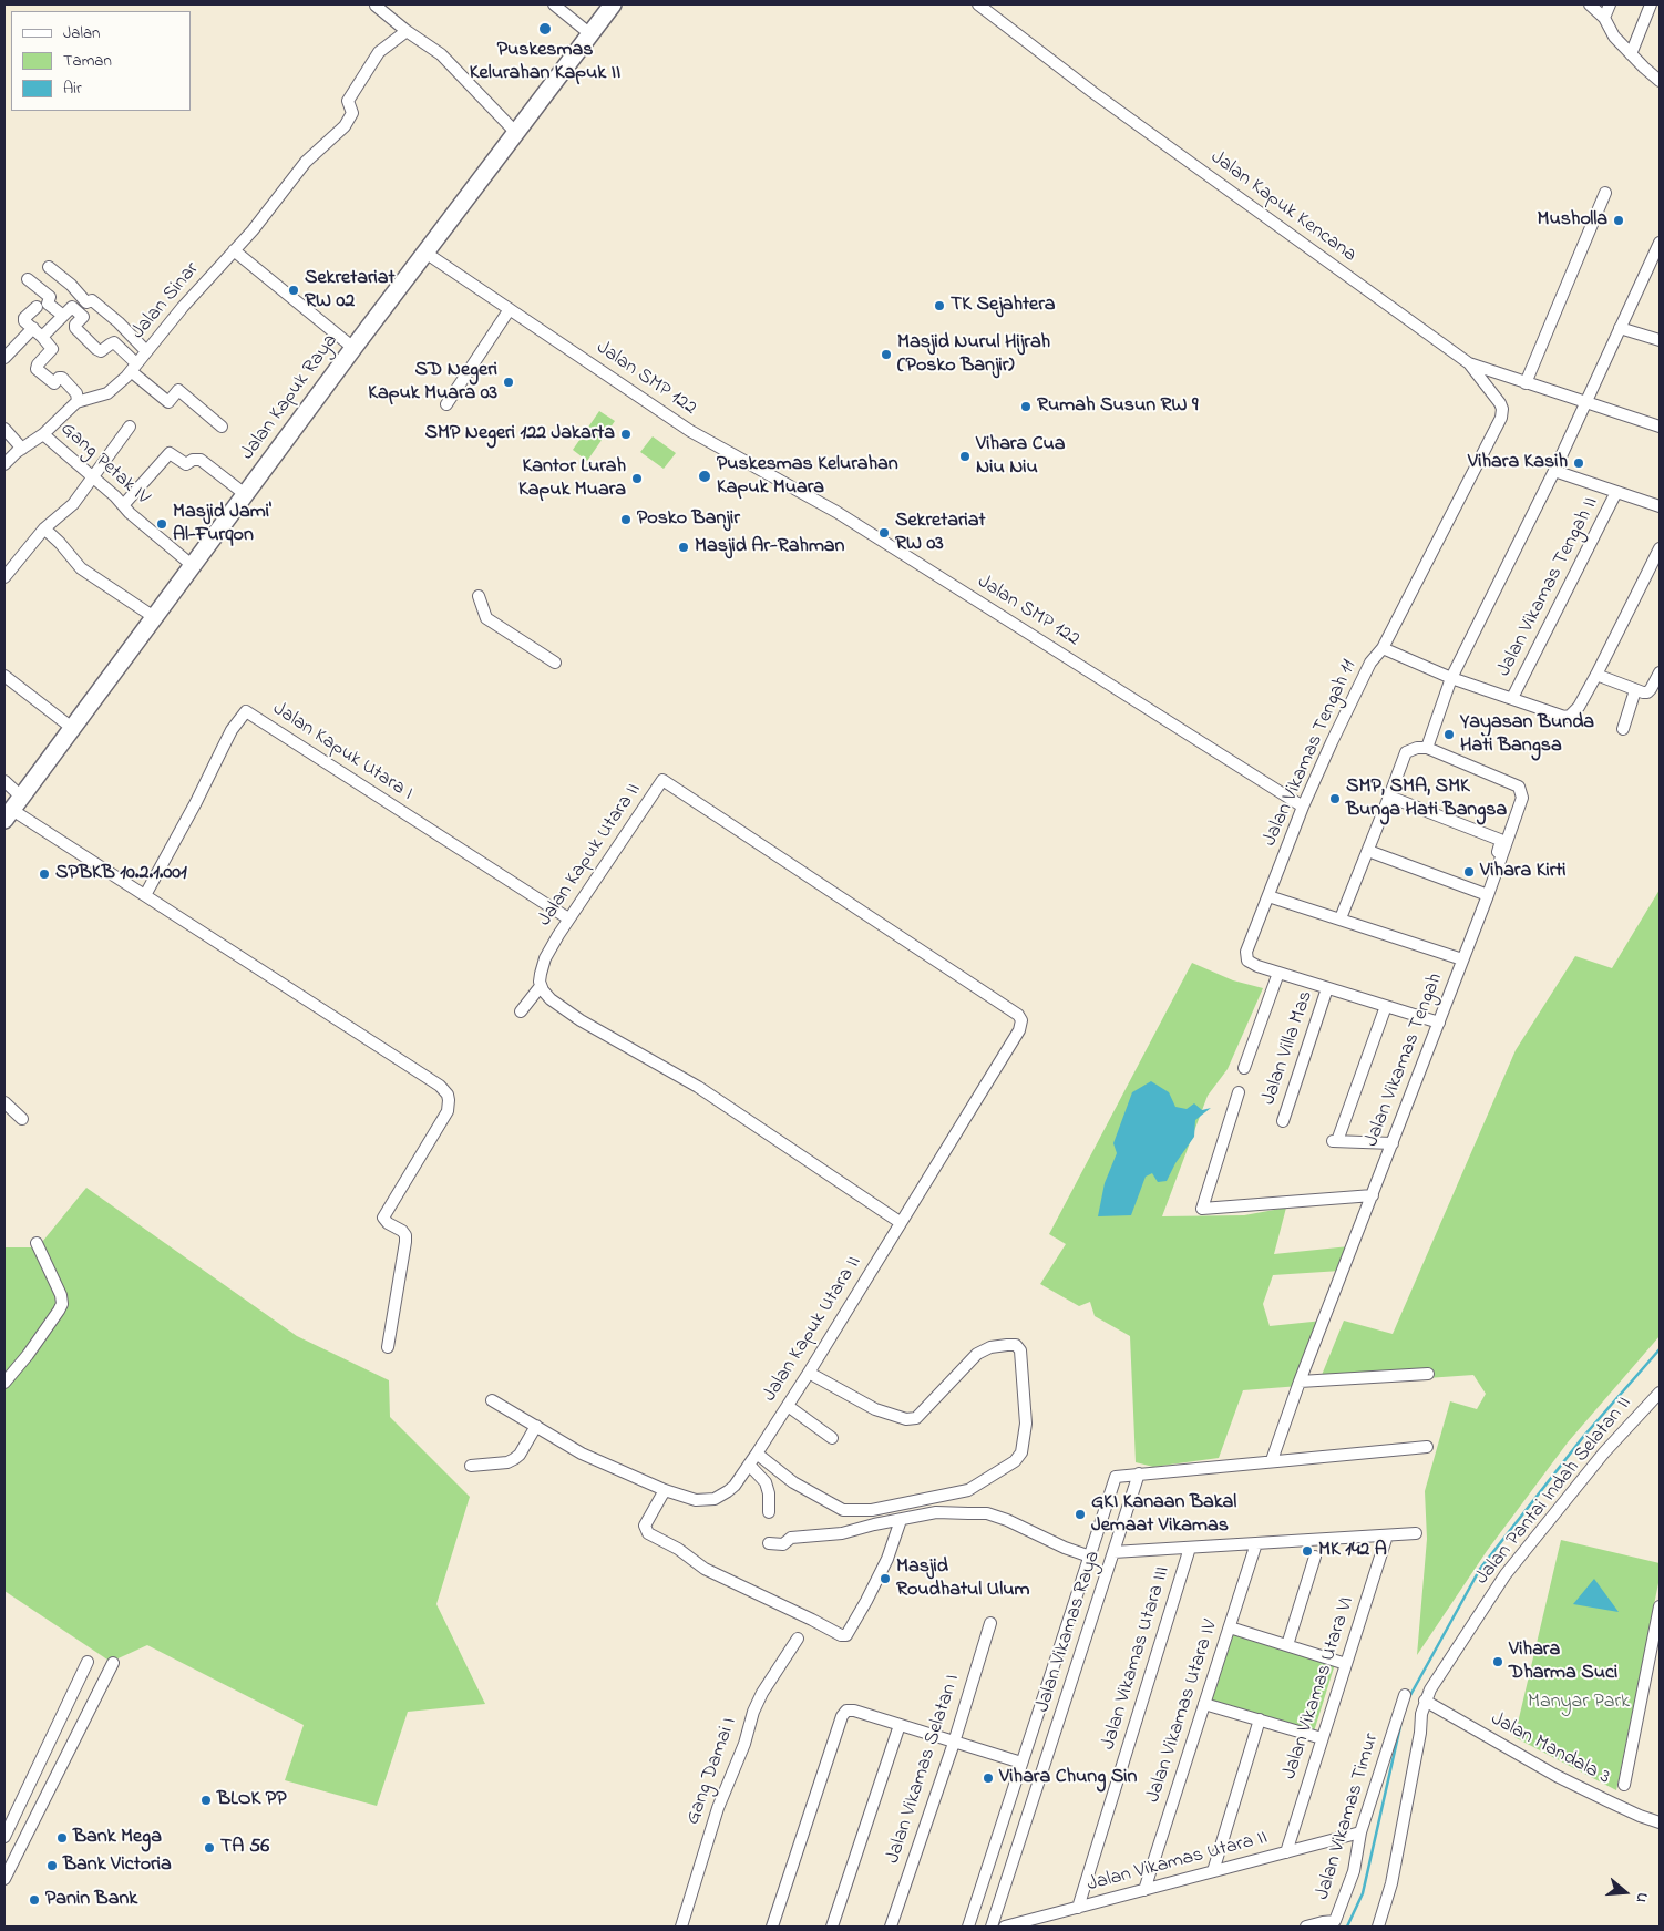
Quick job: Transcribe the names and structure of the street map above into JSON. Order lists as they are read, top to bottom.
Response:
{
  "streets": {
    "main road": ["Jalan Kapuk Raya"],
    "street": [
      "Jalan Kapuk Kencana",
      "Jalan Sinar",
      "Jalan SMP 122",
      "Gang Petak IV",
      "Jalan Vikamas Tengah II",
      "Jalan Kapuk Utara I",
      "Jalan Vikamas Tengah 11",
      "Jalan Kapuk Utara II",
      "Jalan Villa Mas",
      "Jalan Vikamas Tengah",
      "Jalan Pantai Indah Selatan II",
      "Jalan Vikamas Raya",
      "Jalan Vikamas Utara III",
      "Jalan Vikamas Utara VI",
      "Jalan Vikamas Utara IV",
      "Jalan Mandala 3",
      "Jalan Vikamas Selatan I",
      "Gang Damai I",
      "Jalan Vikamas Timur",
      "Jalan Vikamas Utara II"
    ]
  },
  "crossings": [
    ["Jalan Kapuk Kencana", "Jalan Vikamas Tengah 11"],
    ["Jalan SMP 122", "Jalan Kapuk Raya"],
    ["Jalan SMP 122", "Jalan Vikamas Tengah 11"],
    ["Jalan Kapuk Raya", "Gang Petak IV"],
    ["Jalan Kapuk Utara I", "Jalan Kapuk Utara II"],
    ["Jalan Vikamas Tengah 11", "Jalan Villa Mas"],
    ["Jalan Vikamas Tengah 11", "Jalan Vikamas Tengah"],
    ["Jalan Pantai Indah Selatan II", "Jalan Mandala 3"],
    ["Jalan Vikamas Utara III", "Jalan Vikamas Utara II"],
    ["Jalan Vikamas Utara VI", "Jalan Vikamas Utara II"],
    ["Jalan Vikamas Utara IV", "Jalan Vikamas Utara II"],
    ["Jalan Vikamas Timur", "Jalan Vikamas Utara II"]
  ],
  "parks": ["Manyar Park"],
  "places": [
    "Puskesmas Kelurahan Kapuk II",
    "Musholla",
    "Sekretariat RW 02",
    "TK Sejahtera",
    "Masjid Nurul Hijrah (Posko Banjir)",
    "SD Negeri Kapuk Muara 03",
    "Rumah Susun RW 9",
    "SMP Negeri 122 Jakarta",
    "Vihara Cua Niu Niu",
    "Vihara Kasih",
    "Puskesmas Kelurahan Kapuk Muara",
    "Kantor Lurah Kapuk Muara",
    "Posko Banjir",
    "Masjid Jami' Al-Furqon",
    "Sekretariat RW 03",
    "Masjid Ar-Rahman",
    "Yayasan Bunda Hati Bangsa",
    "SMP, SMA, SMK Bunga Hati Bangsa",
    "Vihara Kirti",
    "SPBKB 10.2.1.001",
    "GKI Kanaan Bakal Jemaat Vikamas",
    "MK 142 A",
    "Masjid Roudhatul Ulum",
    "Vihara Dharma Suci",
    "Vihara Chung Sin",
    "BLOK PP",
    "Bank Mega",
    "TA 56",
    "Bank Victoria",
    "Panin Bank"
  ],
  "legend": ["Jalan", "Taman", "Air"],
  "north": "right"
}
